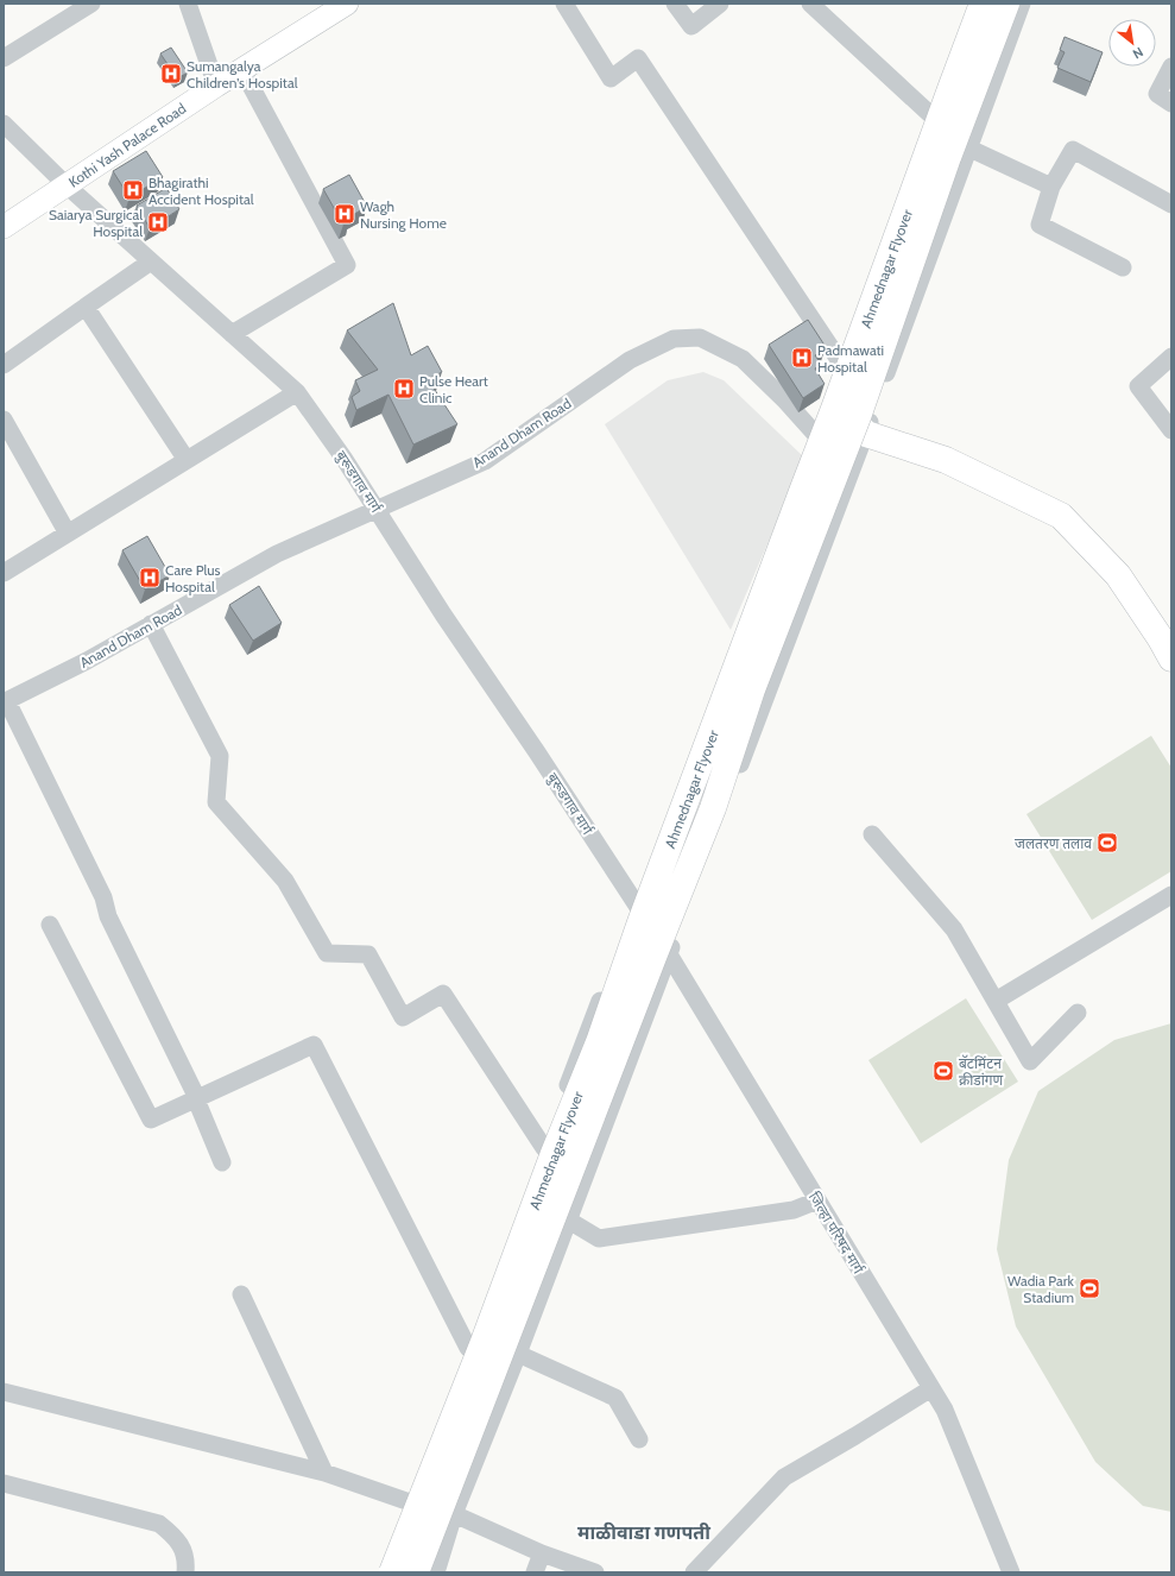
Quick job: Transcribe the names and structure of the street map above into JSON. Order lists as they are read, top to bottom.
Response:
{
  "streets": {
    "highway": ["Ahmednagar Flyover"],
    "main road": ["Kothi Yash Palace Road"],
    "street": ["Anand Dham Road", "बुरूडगाव मार्ग", "जिल्हा परिषद मार्ग"]
  },
  "crossings": [
    ["Kothi Yash Palace Road", "बुरूडगाव मार्ग"],
    ["Anand Dham Road", "बुरूडगाव मार्ग"],
    ["बुरूडगाव मार्ग", "जिल्हा परिषद मार्ग"]
  ],
  "districts": ["माळीवाडा गणपती"],
  "places": {
    "hospital": [
      "Sumangalya Children's Hospital",
      "Bhagirathi Accident Hospital",
      "Wagh Nursing Home",
      "Saiarya Surgical Hospital",
      "Padmawati Hospital",
      "Pulse Heart Clinic",
      "Care Plus Hospital"
    ],
    "sports": ["जलतरण तलाव", "बॅटमिंटन क्रीडांगण", "Wadia Park Stadium"]
  },
  "north": "bottom right"
}
